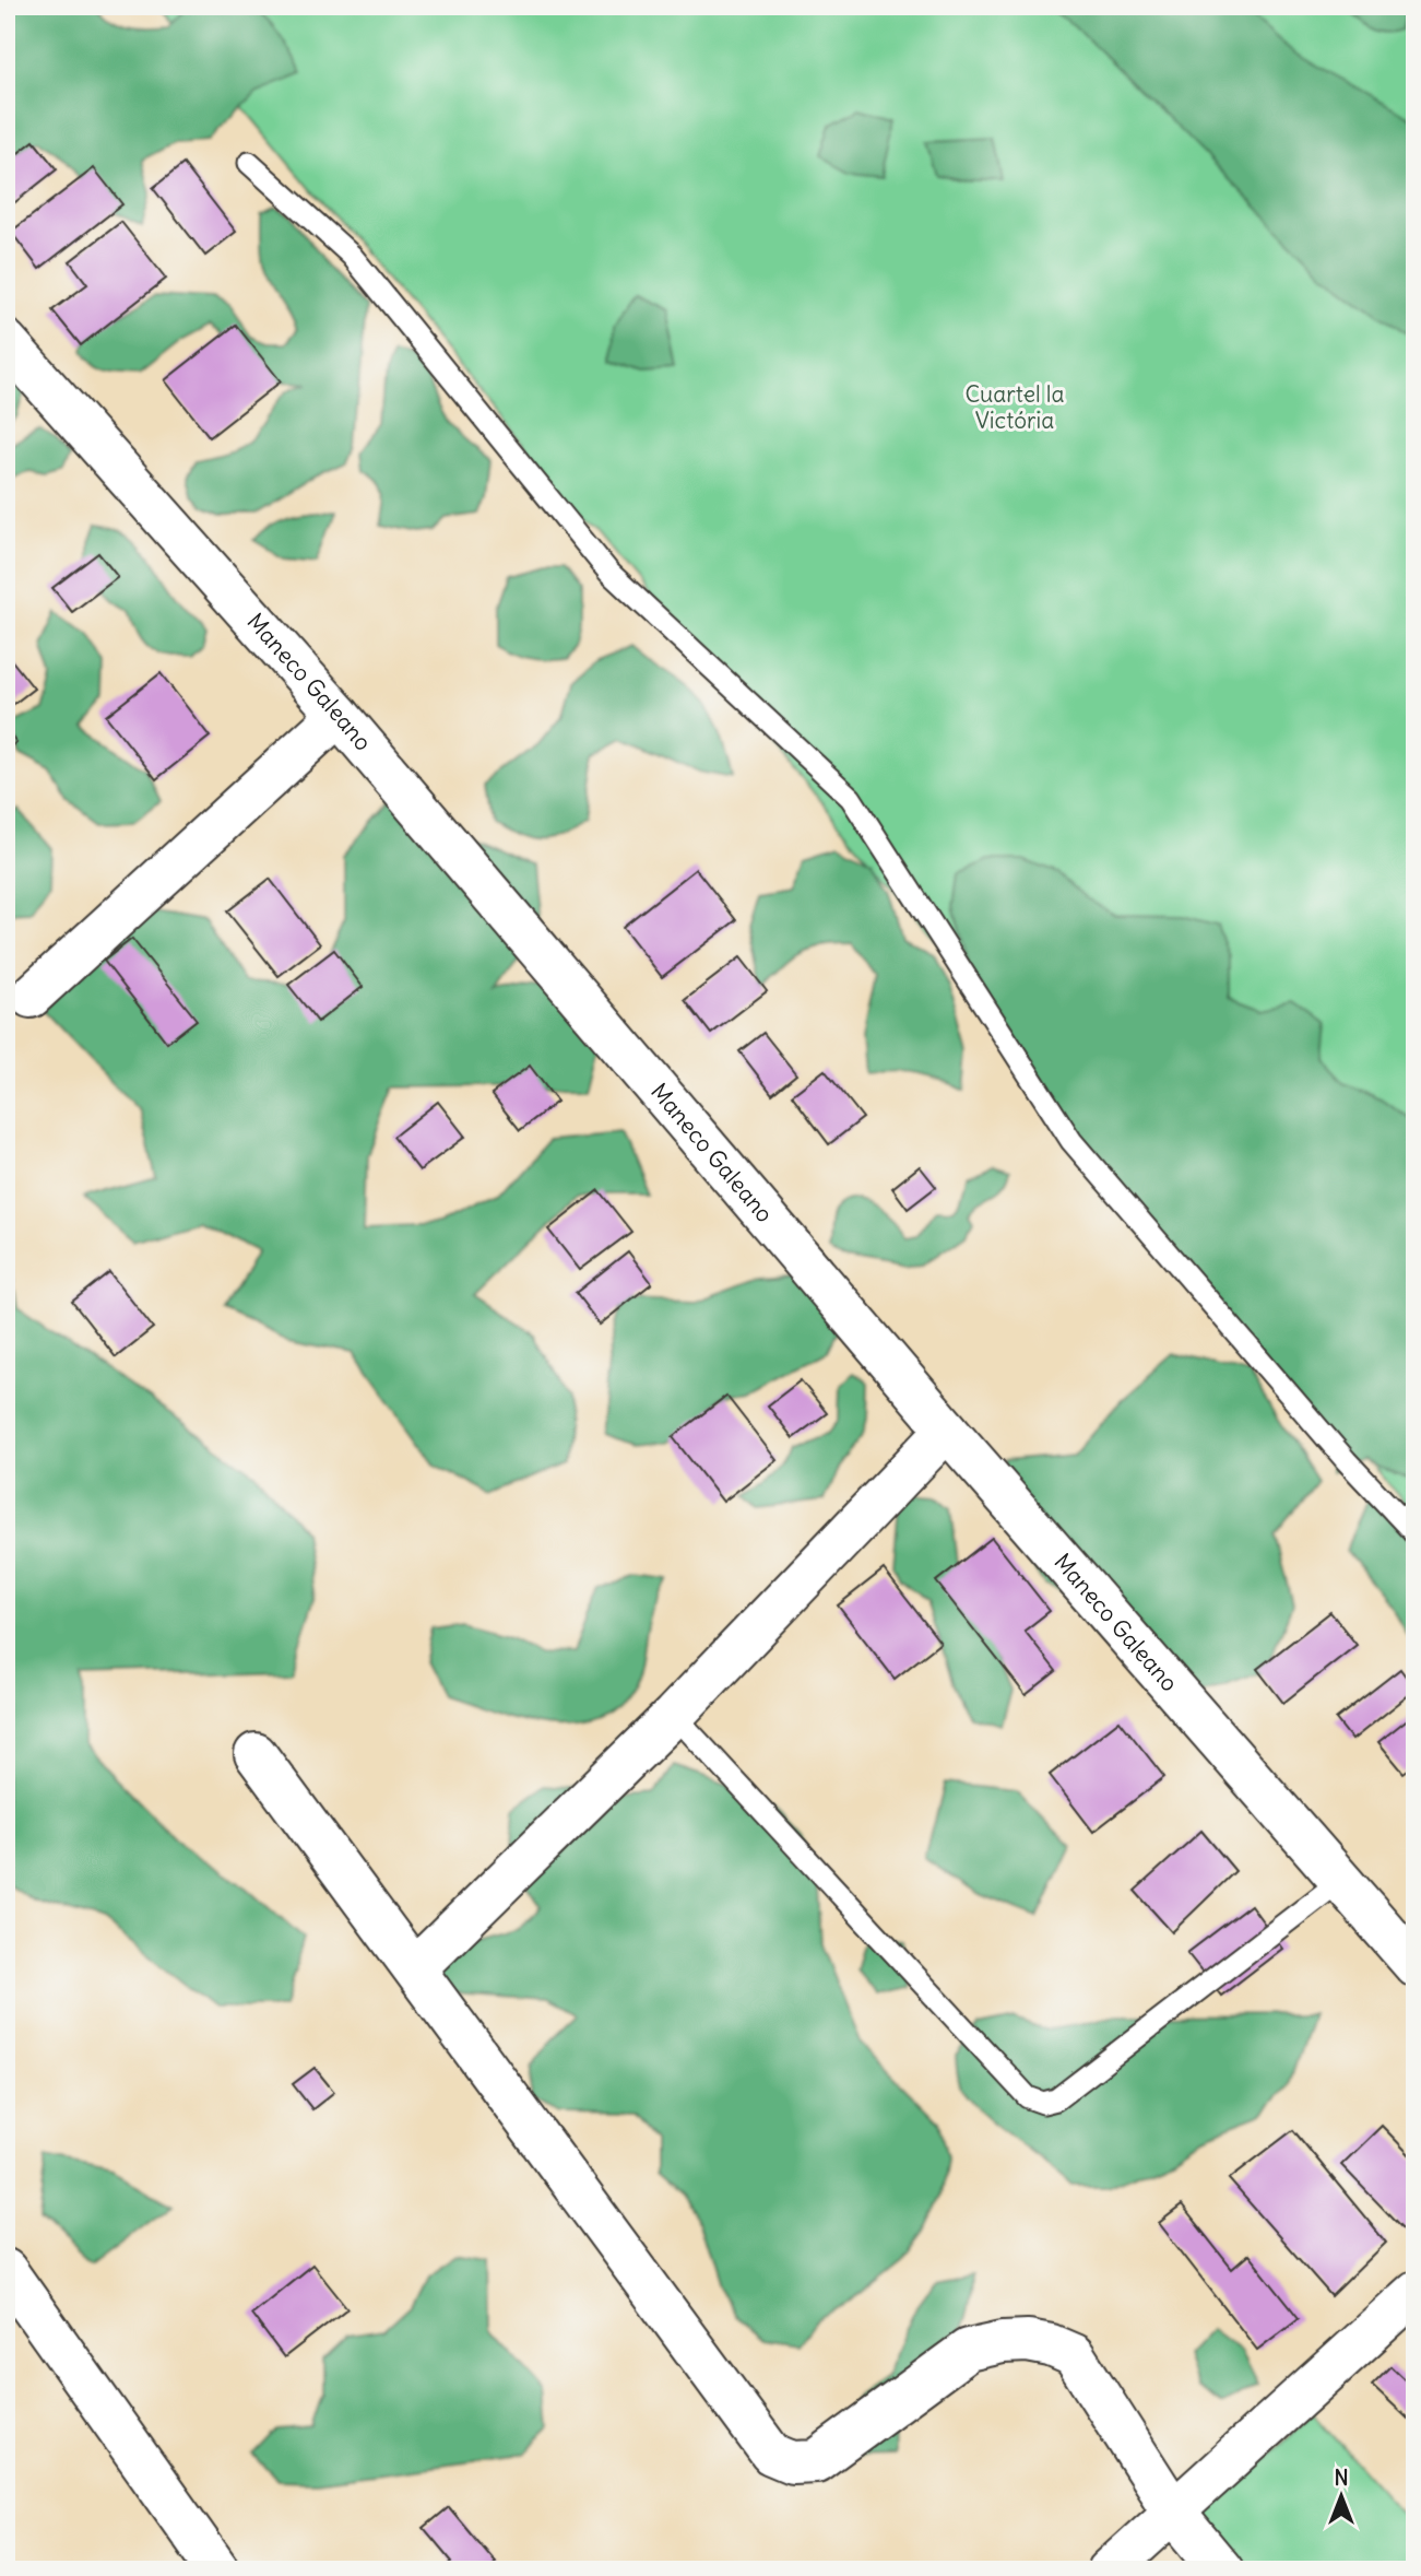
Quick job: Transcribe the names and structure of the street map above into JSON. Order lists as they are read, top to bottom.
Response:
{
  "streets": {
    "street": ["Maneco Galeano"]
  },
  "parks": ["Cuartel la Victória"],
  "north": "top"
}
